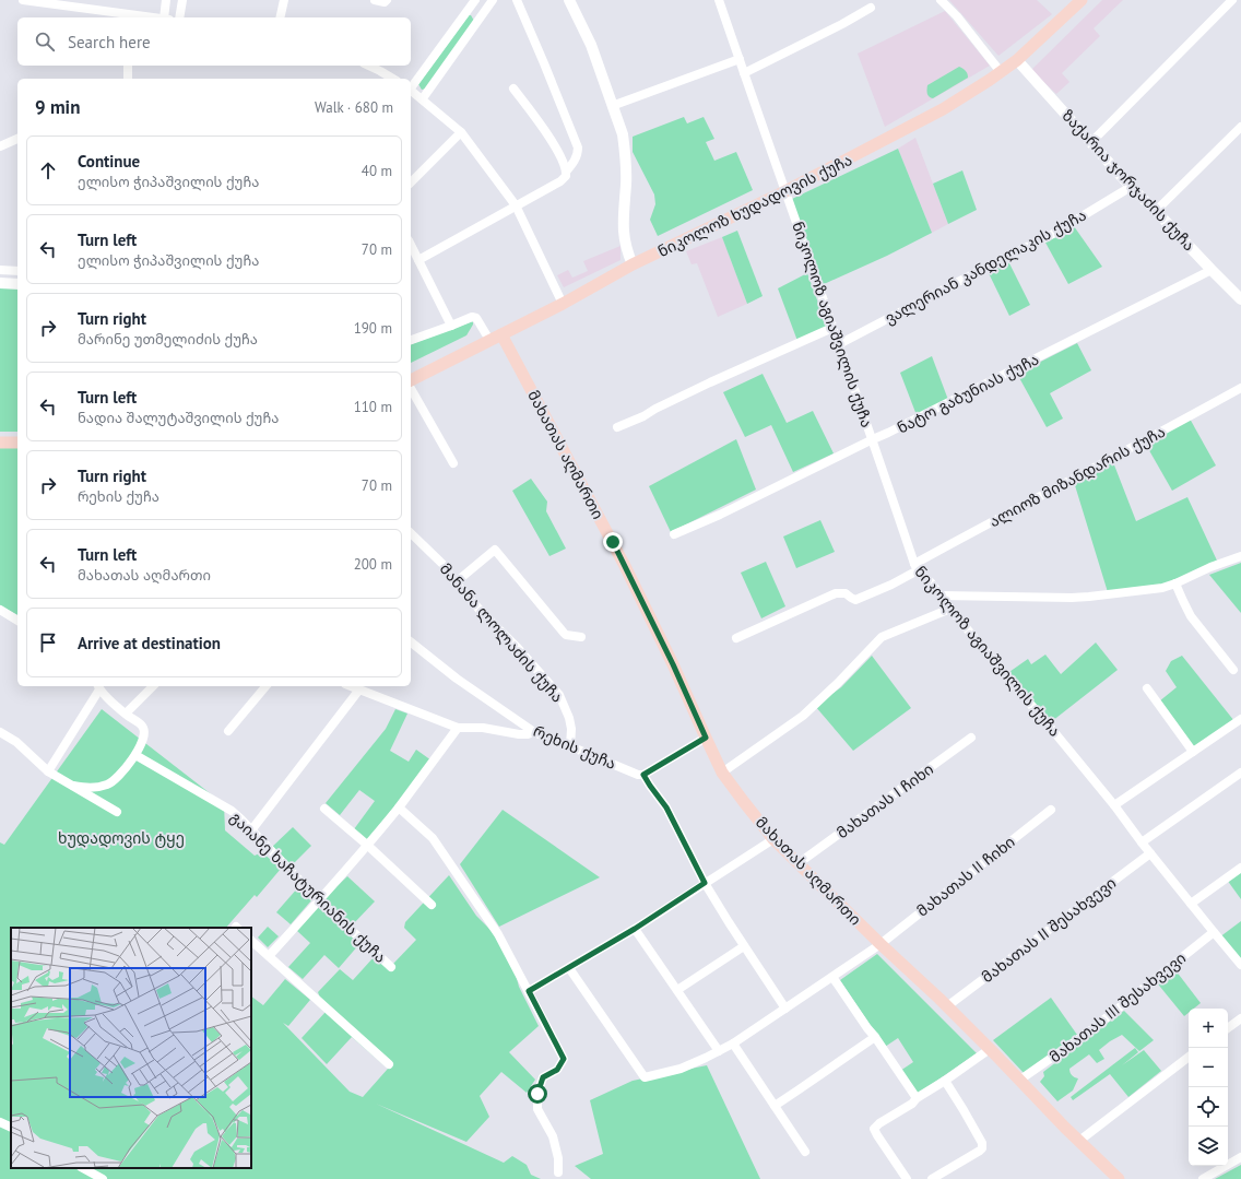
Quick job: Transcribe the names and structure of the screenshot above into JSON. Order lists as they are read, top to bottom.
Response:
{
  "streets": {
    "main road": ["ნიკოლოზ ხუდადოვის ქუჩა", "მახათას აღმართი"],
    "street": [
      "ზაქარია ჯორჯაძის ქუჩა",
      "ვალერიან კანდელაკის ქუჩა",
      "ნიკოლოზ აგიაშვილის ქუჩა",
      "ნატო გაბუნიას ქუჩა",
      "ალიოზ მიზანდარის ქუჩა",
      "მანანა ლოლაძის ქუჩა",
      "რეხის ქუჩა",
      "მახათას I ჩიხი",
      "მახათას II ჩიხი",
      "გაიანე ხაჩატურიანის ქუჩა",
      "მახათას II შესახვევი",
      "მახათას III შესახვევი"
    ]
  },
  "crossings": [
    ["ზაქარია ჯორჯაძის ქუჩა", "ნიკოლოზ ხუდადოვის ქუჩა"],
    ["ზაქარია ჯორჯაძის ქუჩა", "ვალერიან კანდელაკის ქუჩა"],
    ["ზაქარია ჯორჯაძის ქუჩა", "ნატო გაბუნიას ქუჩა"],
    ["ნიკოლოზ ხუდადოვის ქუჩა", "ნიკოლოზ აგიაშვილის ქუჩა"],
    ["ნიკოლოზ ხუდადოვის ქუჩა", "მახათას აღმართი"],
    ["ვალერიან კანდელაკის ქუჩა", "ნიკოლოზ აგიაშვილის ქუჩა"],
    ["ნიკოლოზ აგიაშვილის ქუჩა", "ნატო გაბუნიას ქუჩა"],
    ["ნიკოლოზ აგიაშვილის ქუჩა", "ალიოზ მიზანდარის ქუჩა"],
    ["ნიკოლოზ აგიაშვილის ქუჩა", "მახათას II შესახვევი"],
    ["ნიკოლოზ აგიაშვილის ქუჩა", "მახათას III შესახვევი"],
    ["მახათას აღმართი", "მახათას I ჩიხი"],
    ["მახათას აღმართი", "მახათას II ჩიხი"],
    ["მახათას აღმართი", "მახათას II შესახვევი"],
    ["მახათას აღმართი", "მახათას III შესახვევი"],
    ["მანანა ლოლაძის ქუჩა", "რეხის ქუჩა"]
  ],
  "parks": ["ხუდადოვის ტყე"],
  "page": {
    "search": "Search here",
    "heading": ["9 min", "Walk · 680 m"],
    "list": [
      ["Continue", "ელისო ჭიპაშვილის ქუჩა", "40 m"],
      ["Turn left", "ელისო ჭიპაშვილის ქუჩა", "70 m"],
      ["Turn right", "მარინე უთმელიძის ქუჩა", "190 m"],
      ["Turn left", "ნადია შალუტაშვილის ქუჩა", "110 m"],
      ["Turn right", "რეხის ქუჩა", "70 m"],
      ["Turn left", "მახათას აღმართი", "200 m"],
      "Arrive at destination"
    ],
    "map_buttons": ["+", "−"]
  }
}
